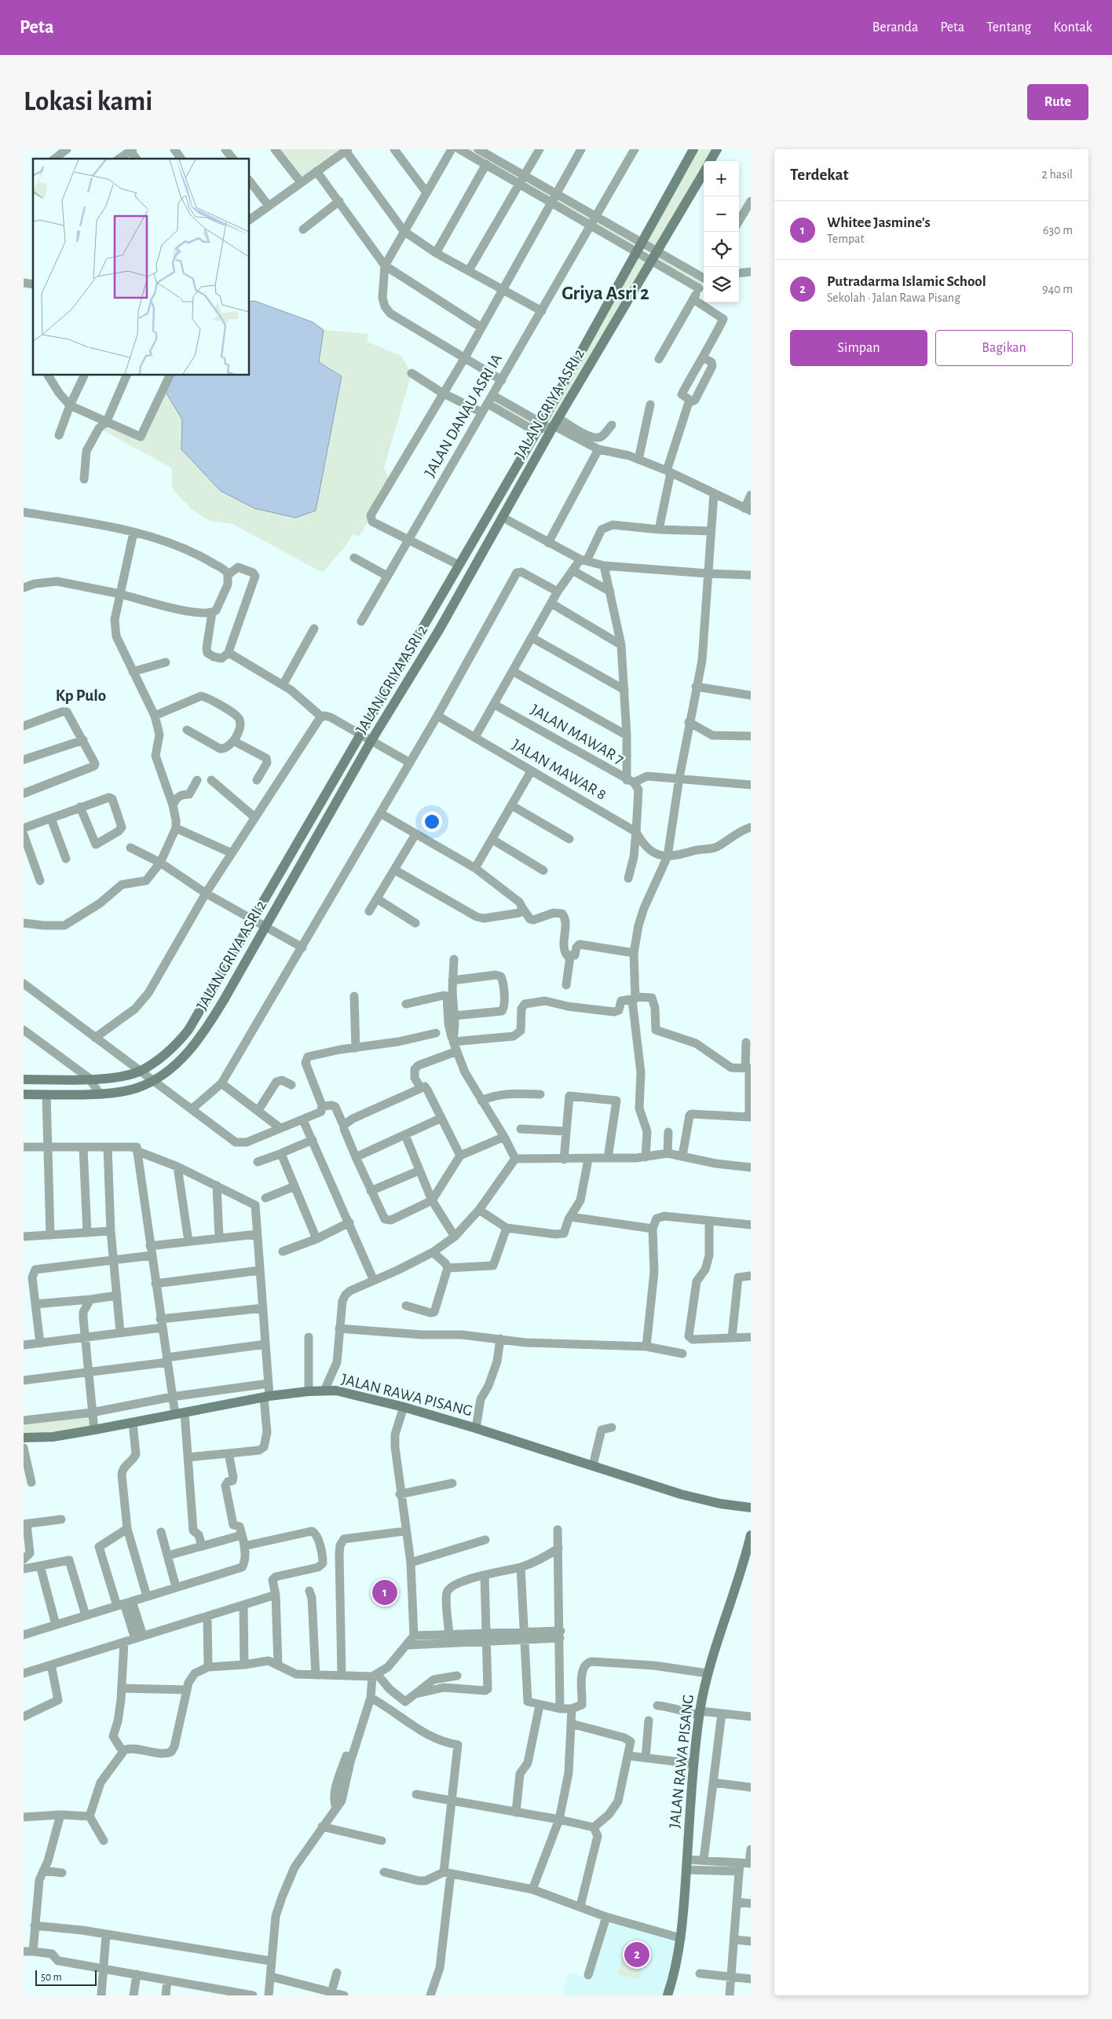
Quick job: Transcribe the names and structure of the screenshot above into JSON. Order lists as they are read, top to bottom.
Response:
{
  "streets": {
    "street": [
      "JALAN GRIYA ASRI 2",
      "JALAN DANAU ASRI IA",
      "JALAN MAWAR 7",
      "JALAN MAWAR 8",
      "JALAN RAWA PISANG"
    ]
  },
  "crossings": [
    ["JALAN MAWAR 7", "JALAN MAWAR 8"]
  ],
  "districts": ["Griya Asri 2", "Kp Pulo"],
  "scale_bar": "50 m",
  "page": {
    "header": "Peta",
    "nav": [
      "Beranda",
      "Peta",
      "Tentang",
      "Kontak"
    ],
    "buttons": [
      "Rute",
      ["Simpan", "Bagikan"]
    ],
    "title": "Lokasi kami",
    "heading": ["Terdekat", "2 hasil"],
    "map_buttons": ["+", "−"],
    "list": [
      {
        "mark": "1",
        "name": "Whitee Jasmine's",
        "note": "Tempat",
        "value": "630 m"
      },
      {
        "mark": "2",
        "name": "Putradarma Islamic School",
        "note": "Sekolah · Jalan Rawa Pisang",
        "value": "940 m"
      }
    ],
    "pins": ["1", "2"],
    "scale": "50 m"
  }
}
